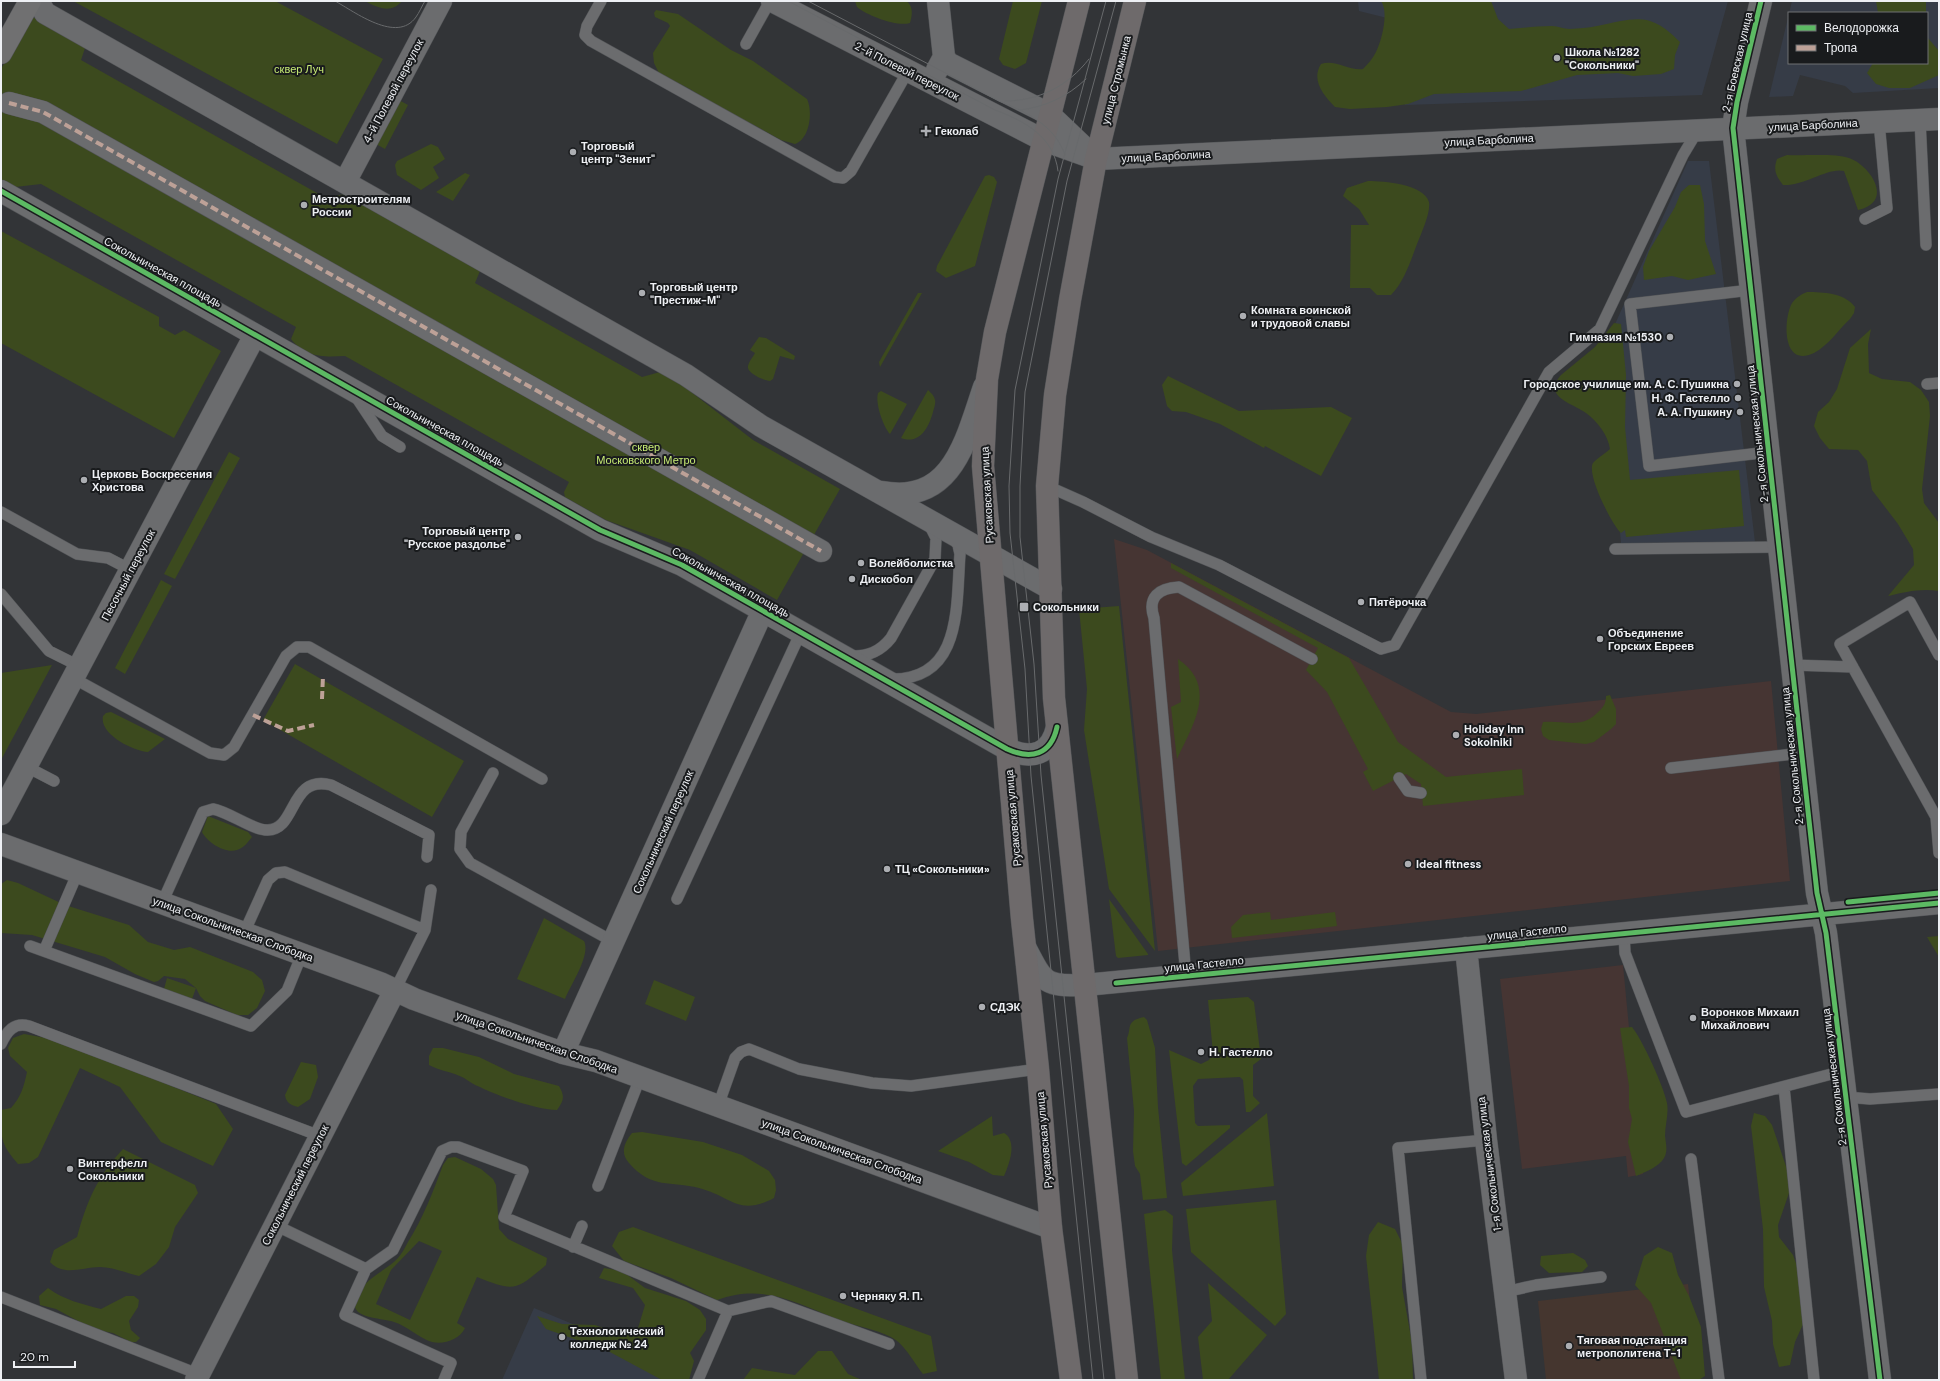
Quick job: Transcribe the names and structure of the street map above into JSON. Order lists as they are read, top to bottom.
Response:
{
  "streets": {
    "main road": ["улица Стромынка", "Русаковская улица"],
    "street": [
      "2-я Боевская улица",
      "2-й Полевой переулок",
      "4-й Полевой переулок",
      "улица Барболина",
      "Сокольническая площадь",
      "2-я Сокольническая улица",
      "Песочный переулок",
      "Сокольнический переулок",
      "улица Сокольническая Слободка",
      "улица Гастелло",
      "1-я Сокольническая улица"
    ]
  },
  "crossings": [
    ["2-я Боевская улица", "улица Барболина"],
    ["2-я Боевская улица", "2-я Сокольническая улица"],
    ["2-й Полевой переулок", "улица Барболина"],
    ["2-й Полевой переулок", "Русаковская улица"],
    ["улица Стромынка", "улица Барболина"],
    ["улица Барболина", "2-я Сокольническая улица"],
    ["улица Барболина", "Русаковская улица"],
    ["Сокольническая площадь", "Русаковская улица"],
    ["Сокольническая площадь", "Песочный переулок"],
    ["Сокольническая площадь", "Сокольнический переулок"],
    ["2-я Сокольническая улица", "улица Гастелло"],
    ["Русаковская улица", "улица Сокольническая Слободка"],
    ["Русаковская улица", "улица Гастелло"],
    ["Сокольнический переулок", "улица Сокольническая Слободка"],
    ["улица Гастелло", "1-я Сокольническая улица"]
  ],
  "parks": ["сквер Луч", "сквер Московского Метро"],
  "places": {
    "other": [
      "Школа №1282 \"Сокольники\"",
      "Торговый центр \"Зенит\"",
      "Метростроителям России",
      "Торговый центр \"Престиж-М\"",
      "Комната воинской и трудовой славы",
      "Гимназия №1530",
      "Городское училище им. А. С. Пушикна",
      "Н. Ф. Гастелло",
      "А. А. Пушкину",
      "Церковь Воскресения Христова",
      "Торговый центр \"Русское раздолье\"",
      "Волейболистка",
      "Дискобол",
      "Пятёрочка",
      "Объединение Горских Евреев",
      "Holiday Inn Sokolniki",
      "Ideal fitness",
      "ТЦ «Сокольники»",
      "СДЭК",
      "Воронков Михаил Михайлович",
      "Н. Гастелло",
      "Винтерфелл Сокольники",
      "Черняку Я. П.",
      "Технологический колледж № 24",
      "Тяговая подстанция метрополитена Т-1"
    ],
    "health": ["Геколаб"],
    "transit": ["Сокольники"]
  },
  "legend": ["Велодорожка", "Тропа"],
  "scale_bar": "20 m"
}
